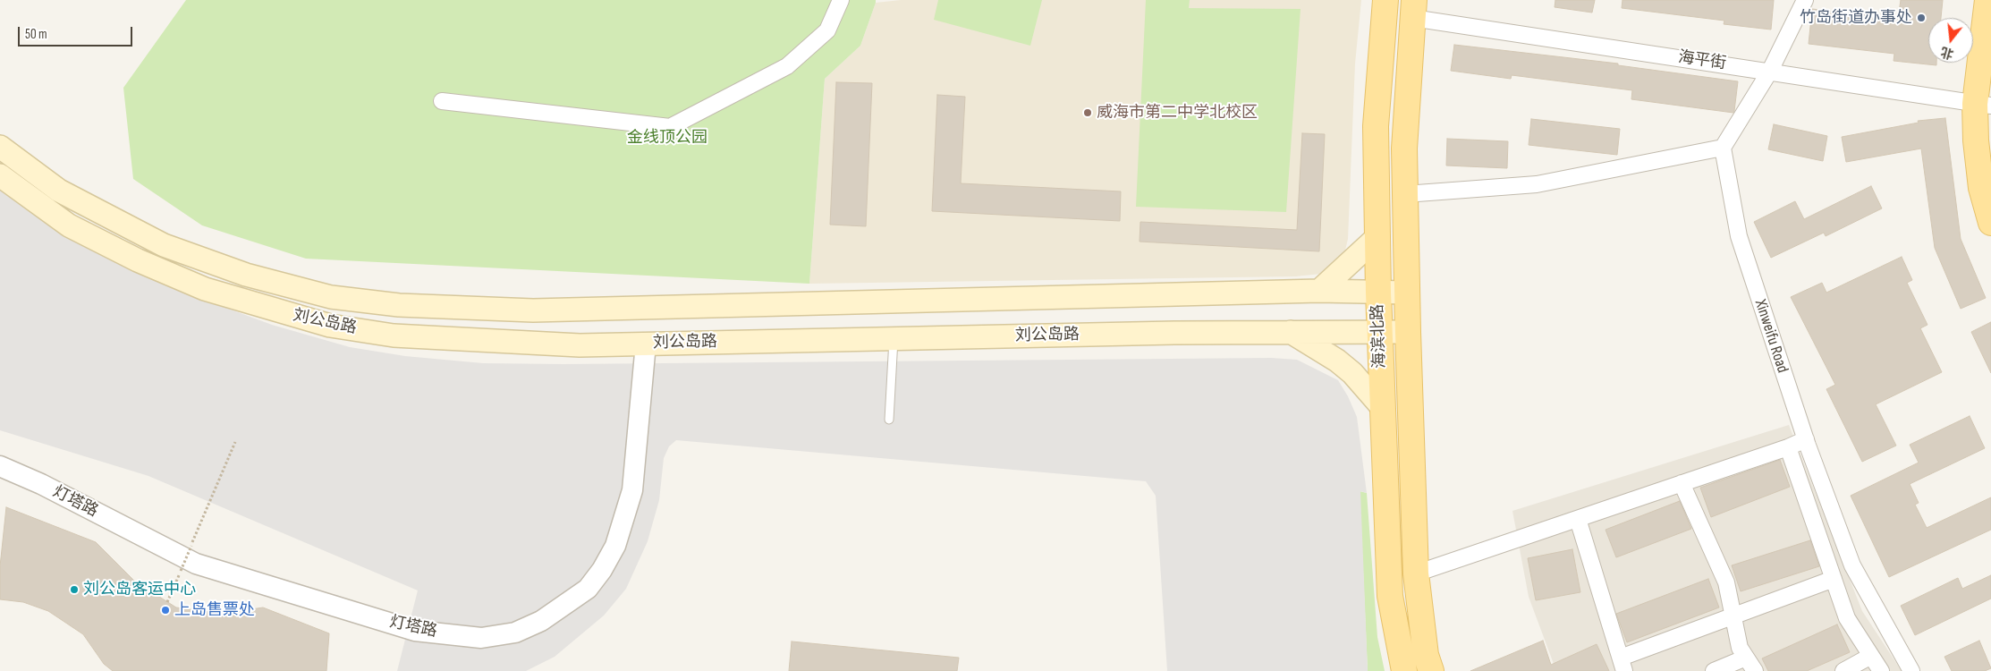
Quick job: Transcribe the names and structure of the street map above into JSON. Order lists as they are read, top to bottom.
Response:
{
  "streets": {
    "main road": ["刘公岛路", "海滨北路"],
    "street": ["海平街", "Xinweifu Road", "灯塔路"]
  },
  "crossings": [
    ["海平街", "海滨北路"],
    ["刘公岛路", "海滨北路"],
    ["刘公岛路", "灯塔路"]
  ],
  "parks": ["金线顶公园"],
  "places": [
    "竹岛街道办事处",
    "威海市第二中学北校区",
    "刘公岛客运中心",
    "上岛售票处"
  ],
  "scale_bar": "50 m",
  "north": "bottom"
}
